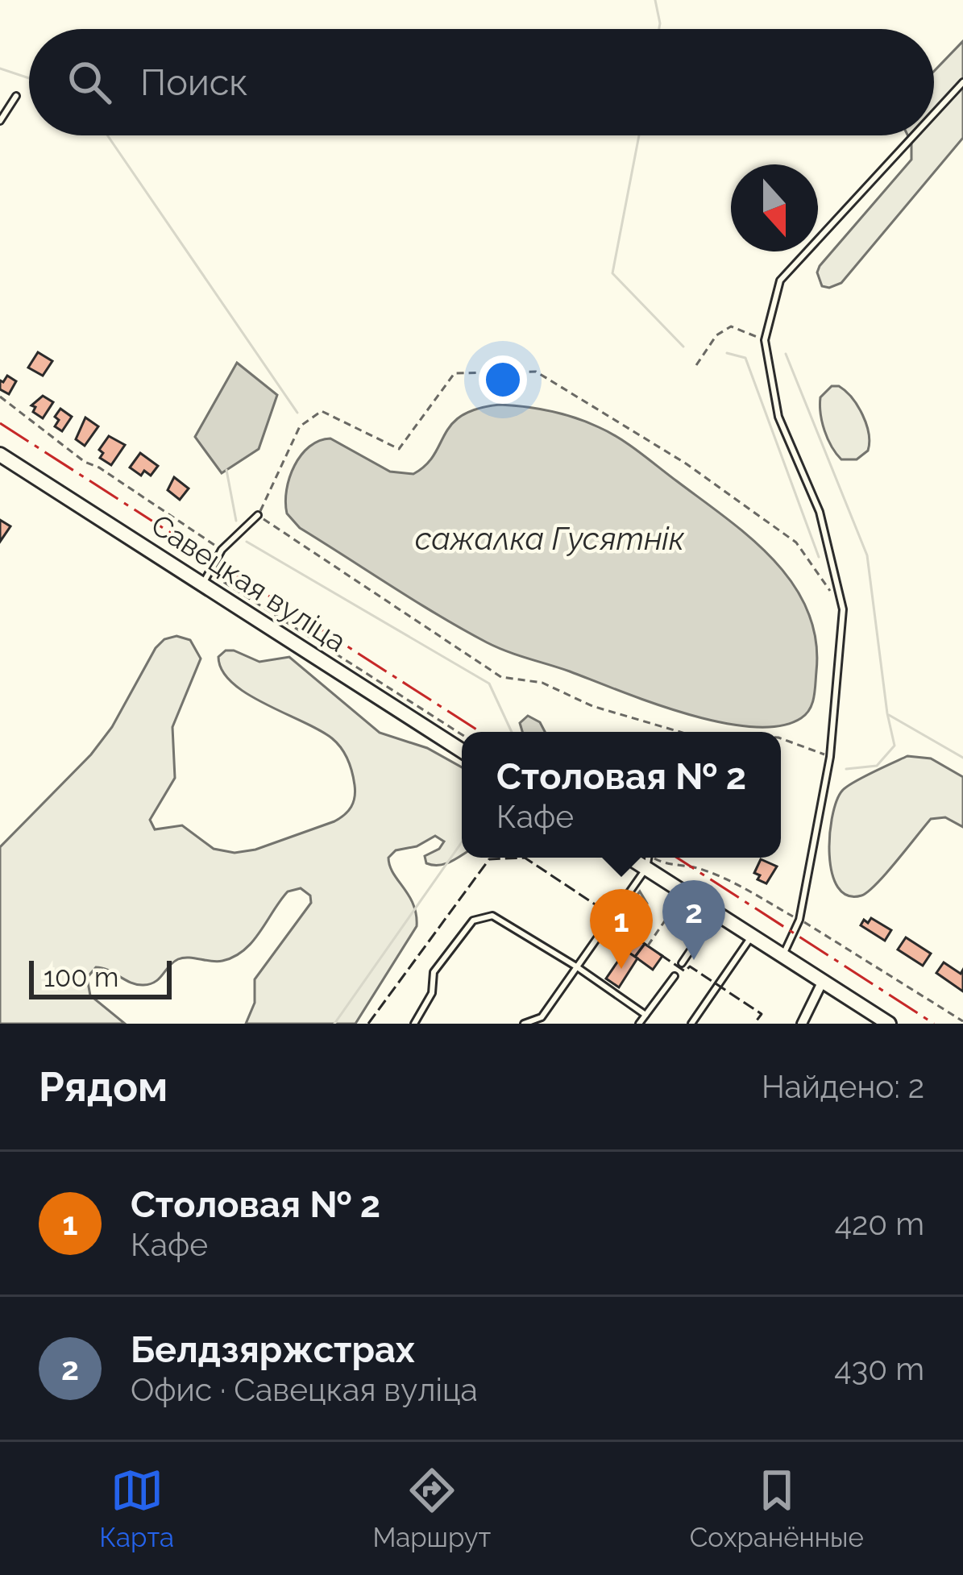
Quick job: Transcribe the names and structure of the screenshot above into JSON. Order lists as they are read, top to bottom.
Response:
{
  "streets": {
    "main road": ["Савецкая вуліца"]
  },
  "water": ["сажалка Гусятнік"],
  "scale_bar": "100 m",
  "north": "bottom",
  "page": {
    "search": "Поиск",
    "popup": ["Столовая № 2", "Кафе"],
    "pins": ["2", "1"],
    "scale": "100 m",
    "heading": ["Рядом", "Найдено: 2"],
    "list": [
      {
        "mark": "1",
        "name": "Столовая № 2",
        "note": "Кафе",
        "value": "420 m"
      },
      {
        "mark": "2",
        "name": "Белдзяржстрах",
        "note": "Офис · Савецкая вуліца",
        "value": "430 m"
      }
    ],
    "nav": ["Карта", "Маршрут", "Сохранённые"]
  }
}
